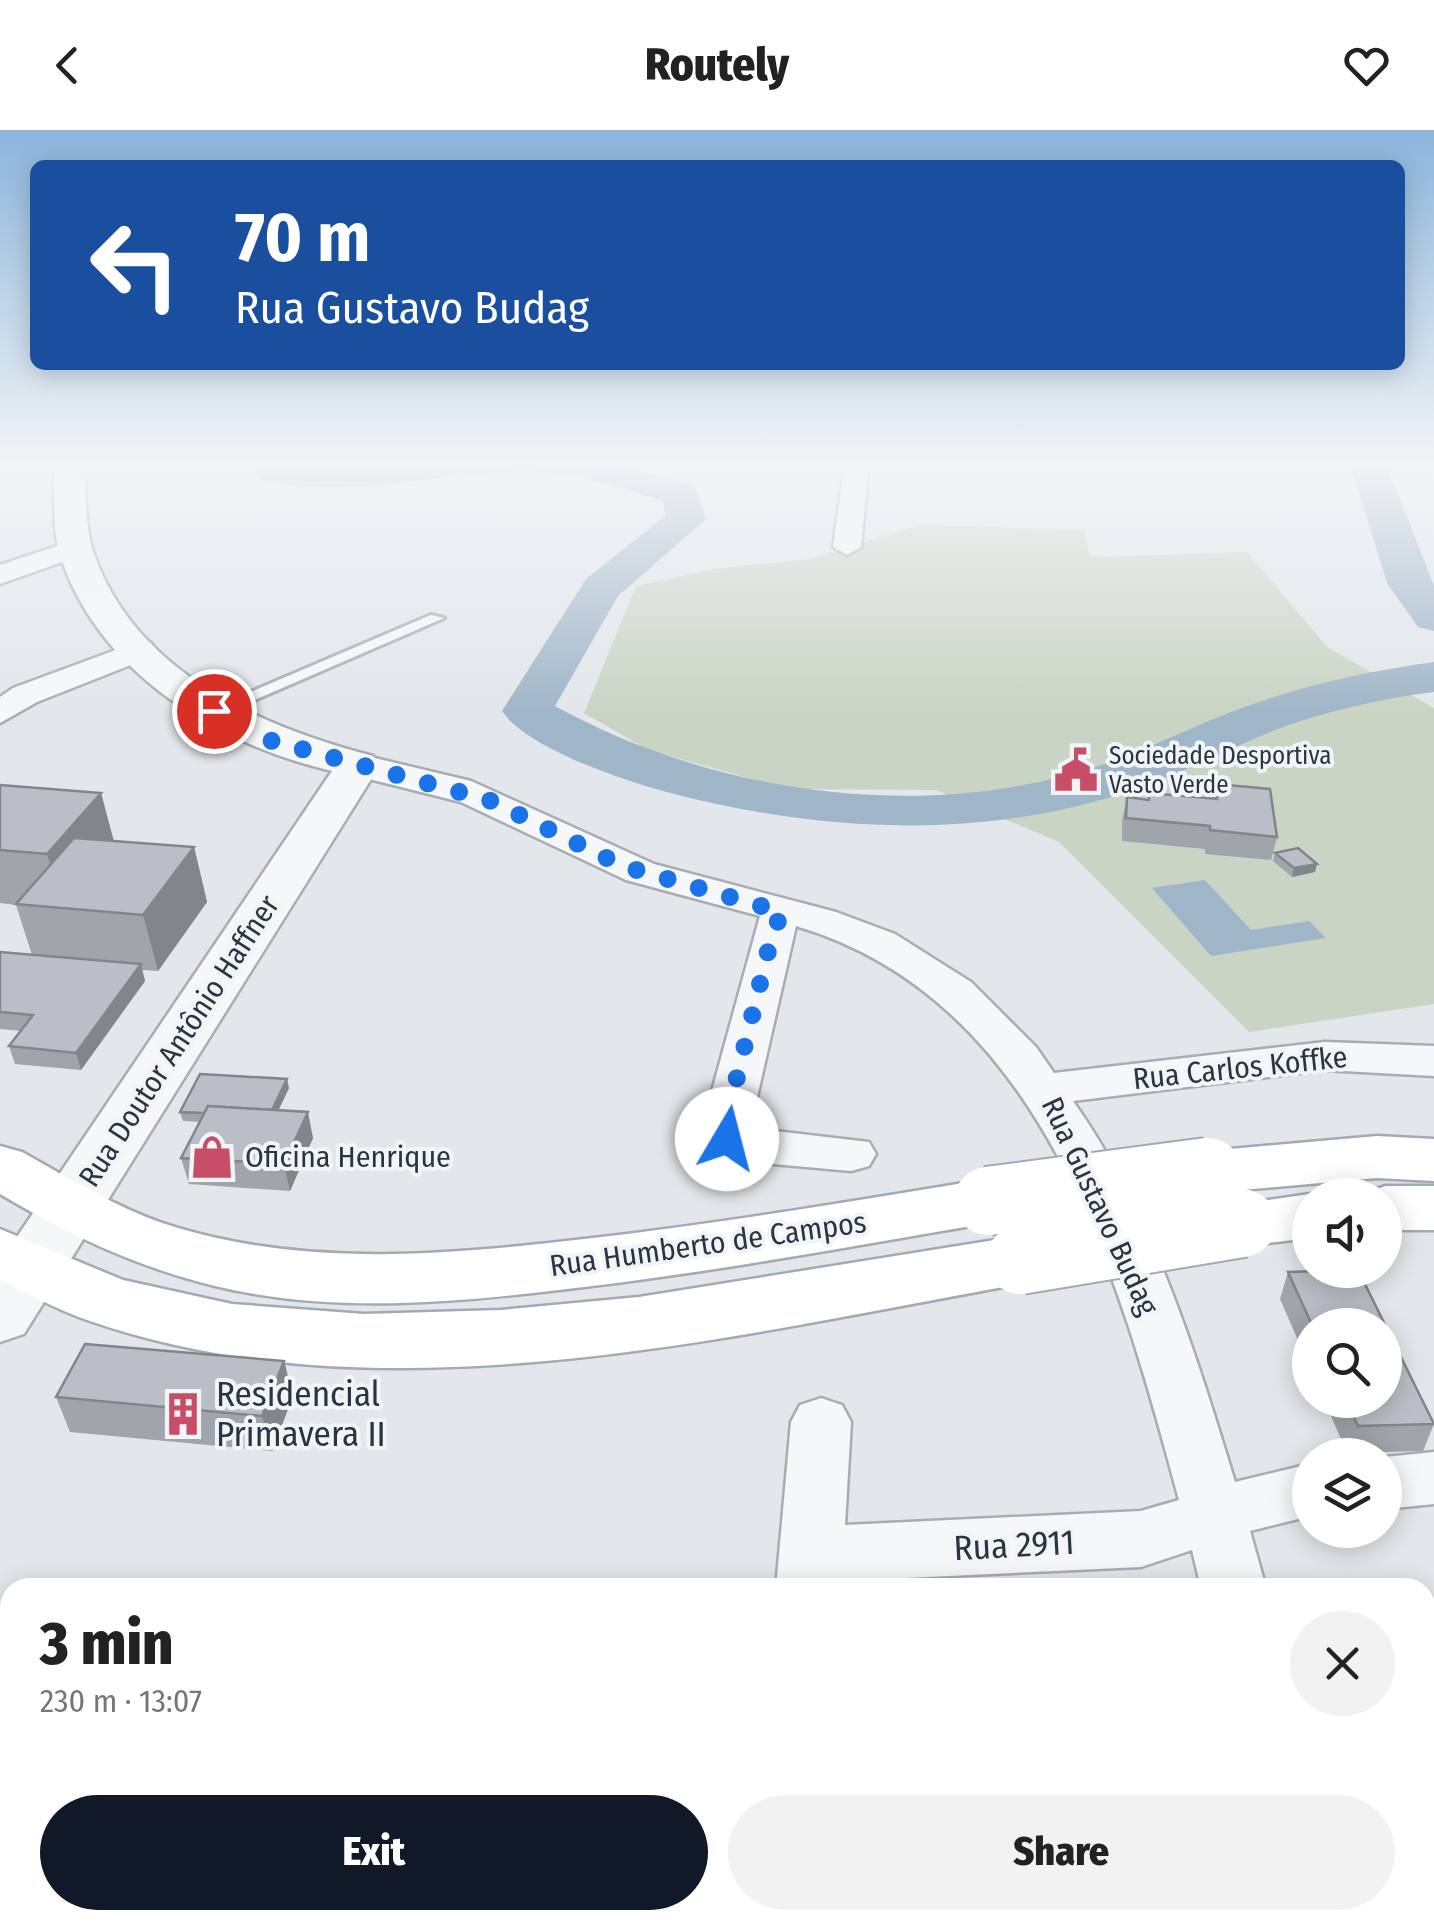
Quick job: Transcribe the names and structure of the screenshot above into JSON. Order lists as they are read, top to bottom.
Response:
{
  "streets": {
    "main road": ["Rua Humberto de Campos"],
    "street": [
      "Rua Doutor Antônio Haffner",
      "Rua Carlos Koffke",
      "Rua Gustavo Budag",
      "Rua 2911"
    ]
  },
  "crossings": [
    ["Rua Doutor Antônio Haffner", "Rua Gustavo Budag"],
    ["Rua Doutor Antônio Haffner", "Rua Humberto de Campos"],
    ["Rua Carlos Koffke", "Rua Gustavo Budag"],
    ["Rua Gustavo Budag", "Rua 2911"]
  ],
  "places": {
    "public building": ["Sociedade Desportiva Vasto Verde"],
    "shop": ["Oficina Henrique"],
    "building": ["Residencial Primavera II"]
  },
  "page": {
    "header": "Routely",
    "turn": ["70 m", "Rua Gustavo Budag"],
    "heading": ["3 min", "230 m · 13:07"],
    "buttons": ["Exit", "Share"]
  }
}
